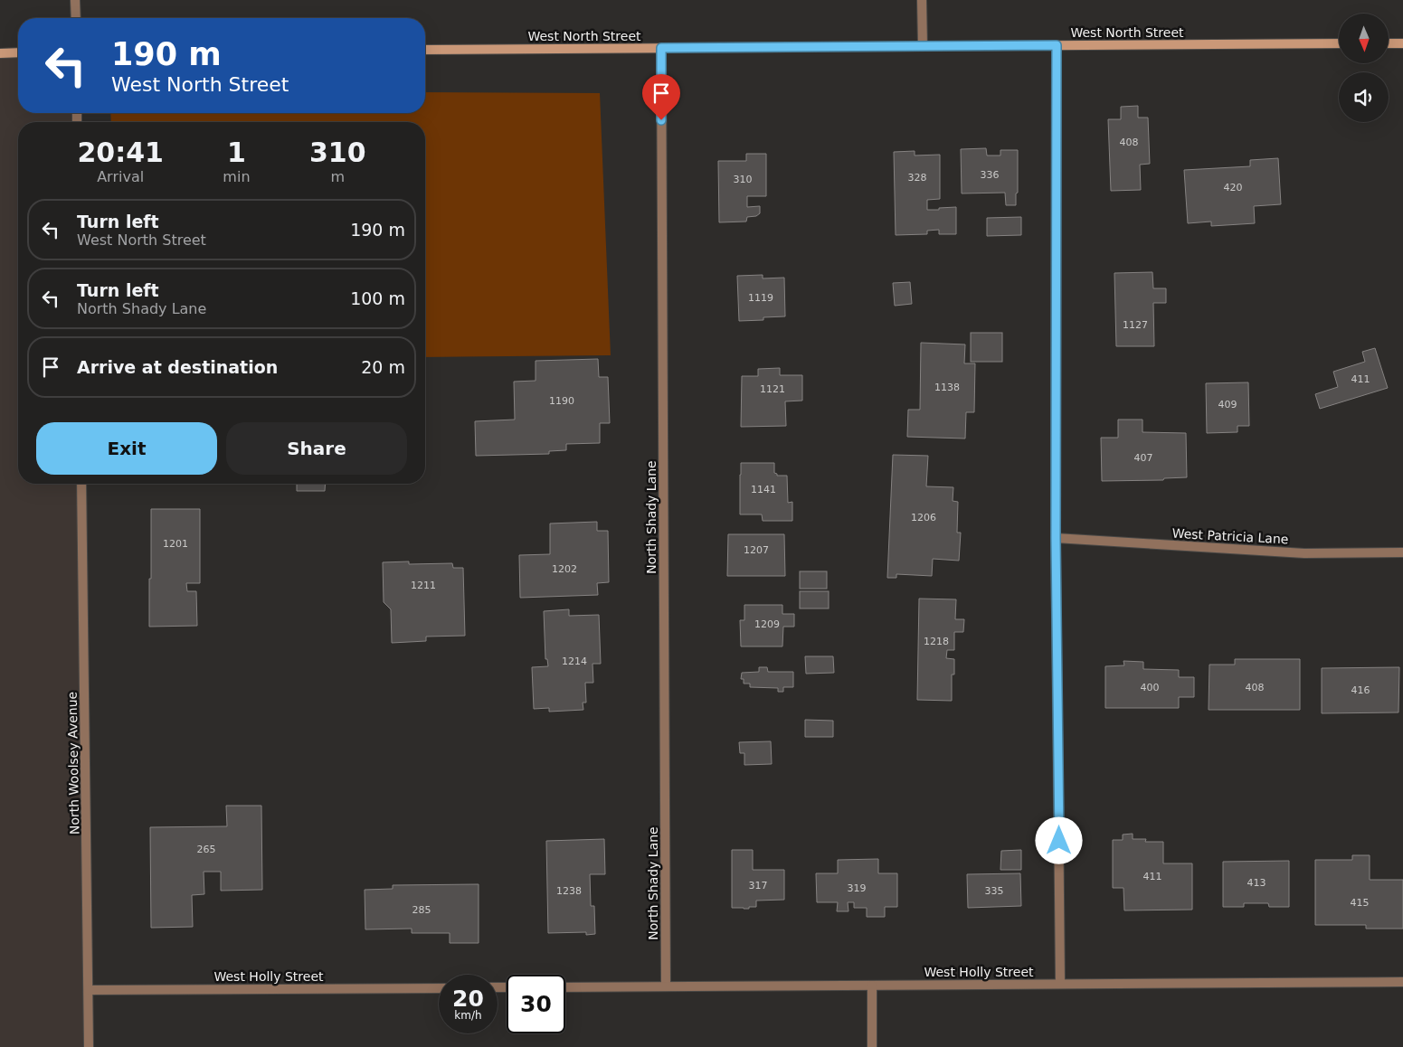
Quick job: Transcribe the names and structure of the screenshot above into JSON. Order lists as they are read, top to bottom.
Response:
{
  "streets": {
    "main road": ["West North Street"],
    "street": [
      "North Shady Lane",
      "West Patricia Lane",
      "North Woolsey Avenue",
      "West Holly Street"
    ]
  },
  "crossings": [
    ["West North Street", "North Shady Lane"],
    ["North Shady Lane", "West Holly Street"],
    ["North Woolsey Avenue", "West Holly Street"]
  ],
  "house_numbers": [
    "408",
    "336",
    "328",
    "310",
    "420",
    "1119",
    "1127",
    "411",
    "1138",
    "1121",
    "1190",
    "409",
    "407",
    "1141",
    "1206",
    "1201",
    "1207",
    "1202",
    "1211",
    "1209",
    "1218",
    "1214",
    "400",
    "408",
    "416",
    "265",
    "411",
    "413",
    "317",
    "319",
    "1238",
    "335",
    "415",
    "285"
  ],
  "north": "bottom",
  "page": {
    "turn": ["190 m", "West North Street"],
    "eta": [
      "20:41",
      "Arrival",
      "1",
      "min",
      "310",
      "m"
    ],
    "list": [
      {
        "name": "Turn left",
        "note": "West North Street",
        "value": "190 m"
      },
      {
        "name": "Turn left",
        "note": "North Shady Lane",
        "value": "100 m"
      },
      {
        "name": "Arrive at destination",
        "value": "20 m"
      }
    ],
    "buttons": ["Exit", "Share"],
    "speed": "20 km/h",
    "limit": "30"
  }
}
